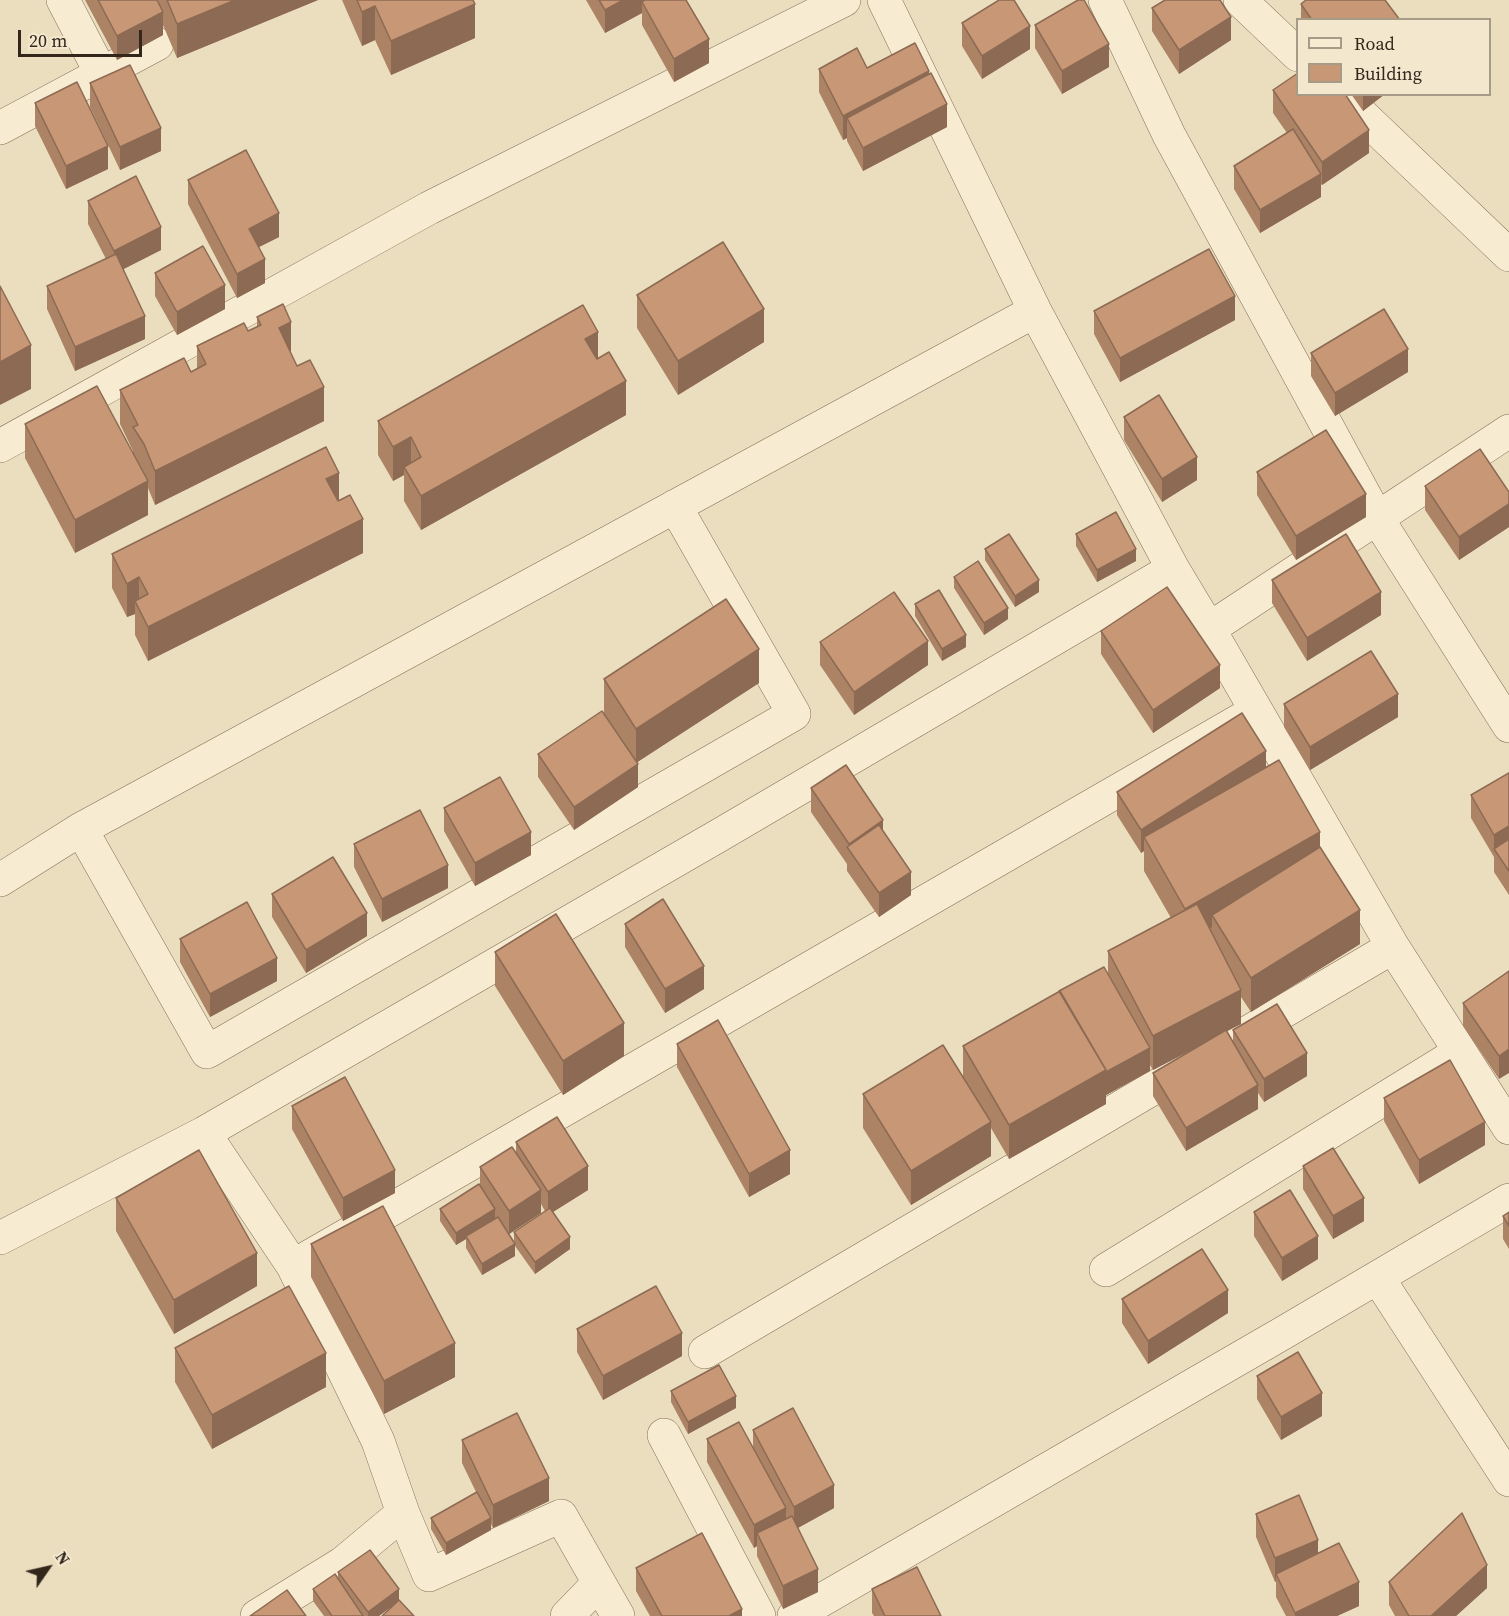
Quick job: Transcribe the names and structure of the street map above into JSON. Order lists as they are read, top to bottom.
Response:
{
  "legend": ["Road", "Building"],
  "scale_bar": "20 m",
  "north": "top right"
}
